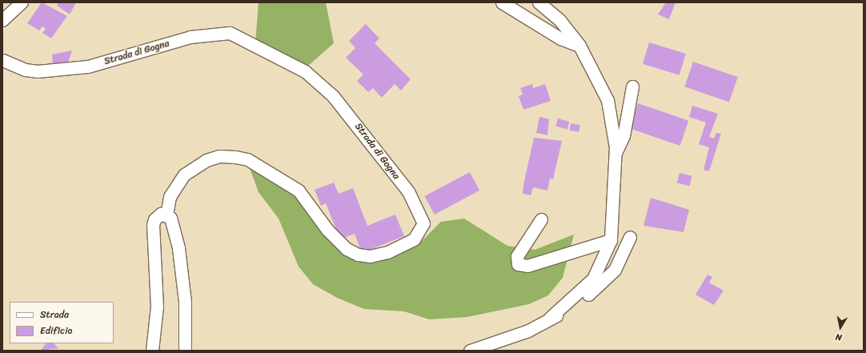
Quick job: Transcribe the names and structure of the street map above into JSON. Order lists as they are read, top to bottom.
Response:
{
  "streets": {
    "street": ["Strada di Gogna"]
  },
  "legend": ["Strada", "Edificio"],
  "north": "bottom"
}
